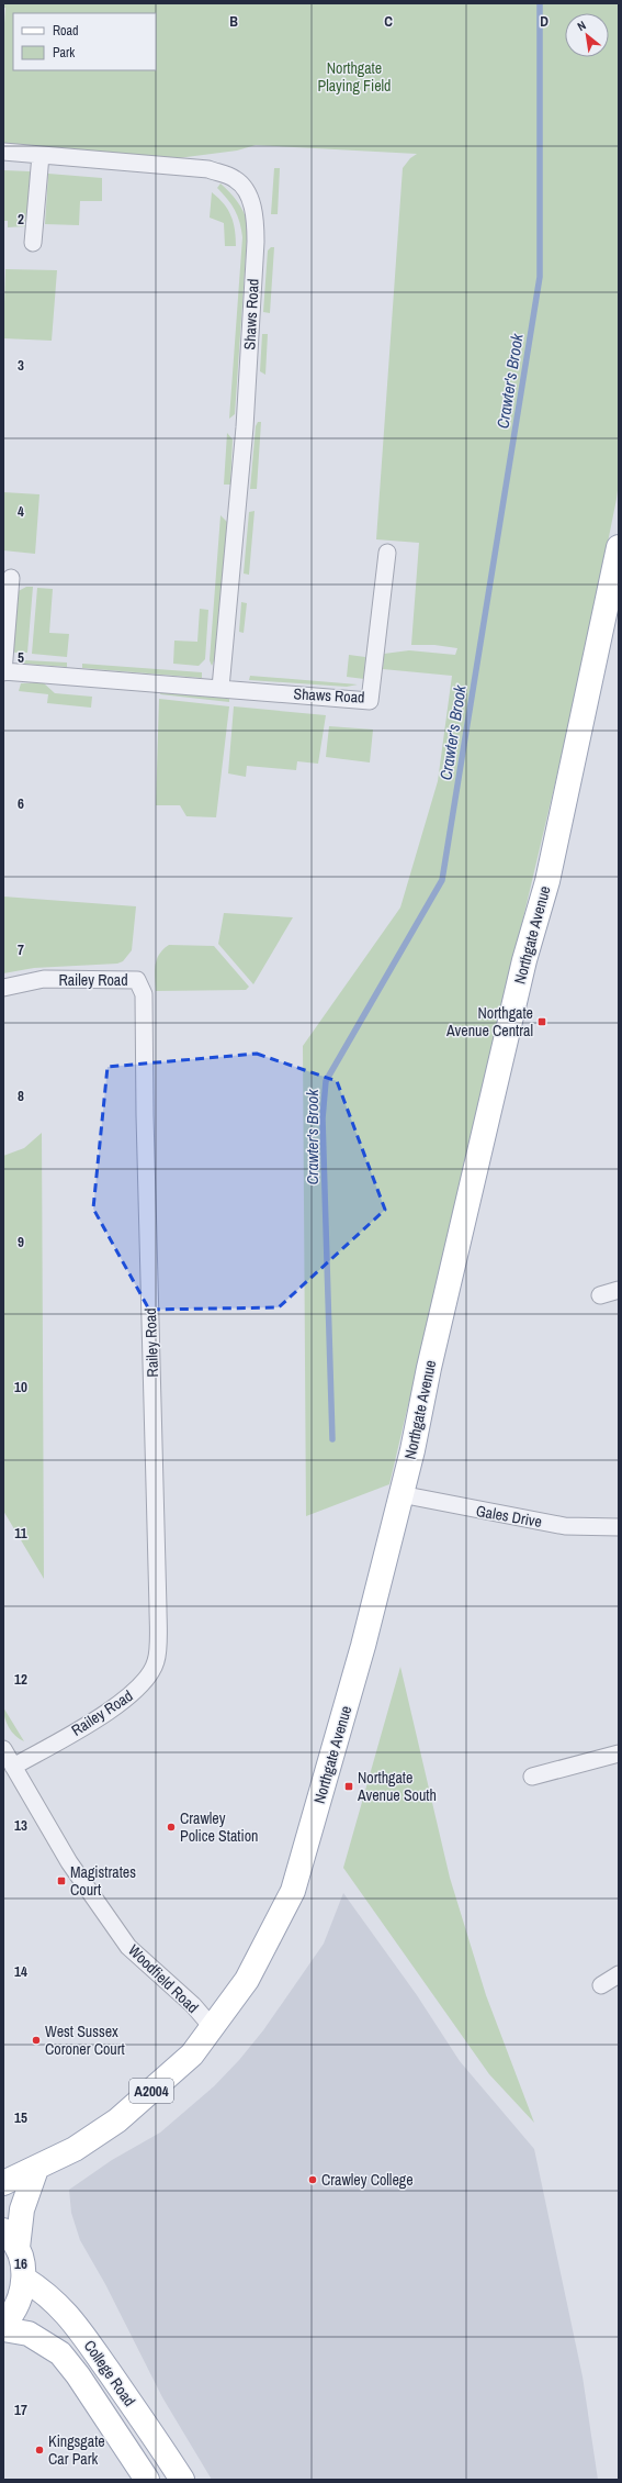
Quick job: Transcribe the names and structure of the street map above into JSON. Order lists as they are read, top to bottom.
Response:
{
  "streets": {
    "main road": ["Northgate Avenue", "A2004", "College Road"],
    "street": [
      "Shaws Road",
      "Railey Road",
      "Gales Drive",
      "Woodfield Road"
    ]
  },
  "crossings": [
    ["Northgate Avenue", "Gales Drive"],
    ["Northgate Avenue", "Woodfield Road"],
    ["Railey Road", "Woodfield Road"]
  ],
  "water": ["Crawter's Brook"],
  "parks": ["Northgate Playing Field"],
  "places": {
    "transit": ["Northgate Avenue Central", "Northgate Avenue South", "Magistrates Court"],
    "other": [
      "Crawley Police Station",
      "West Sussex Coroner Court",
      "Crawley College",
      "Kingsgate Car Park"
    ]
  },
  "legend": ["Road", "Park"],
  "north": "top left",
  "grid": {
    "columns": ["B", "C", "D"],
    "rows": [
      "2",
      "3",
      "4",
      "5",
      "6",
      "7",
      "8",
      "9",
      "10",
      "11",
      "12",
      "13",
      "14",
      "15",
      "16",
      "17"
    ]
  }
}
